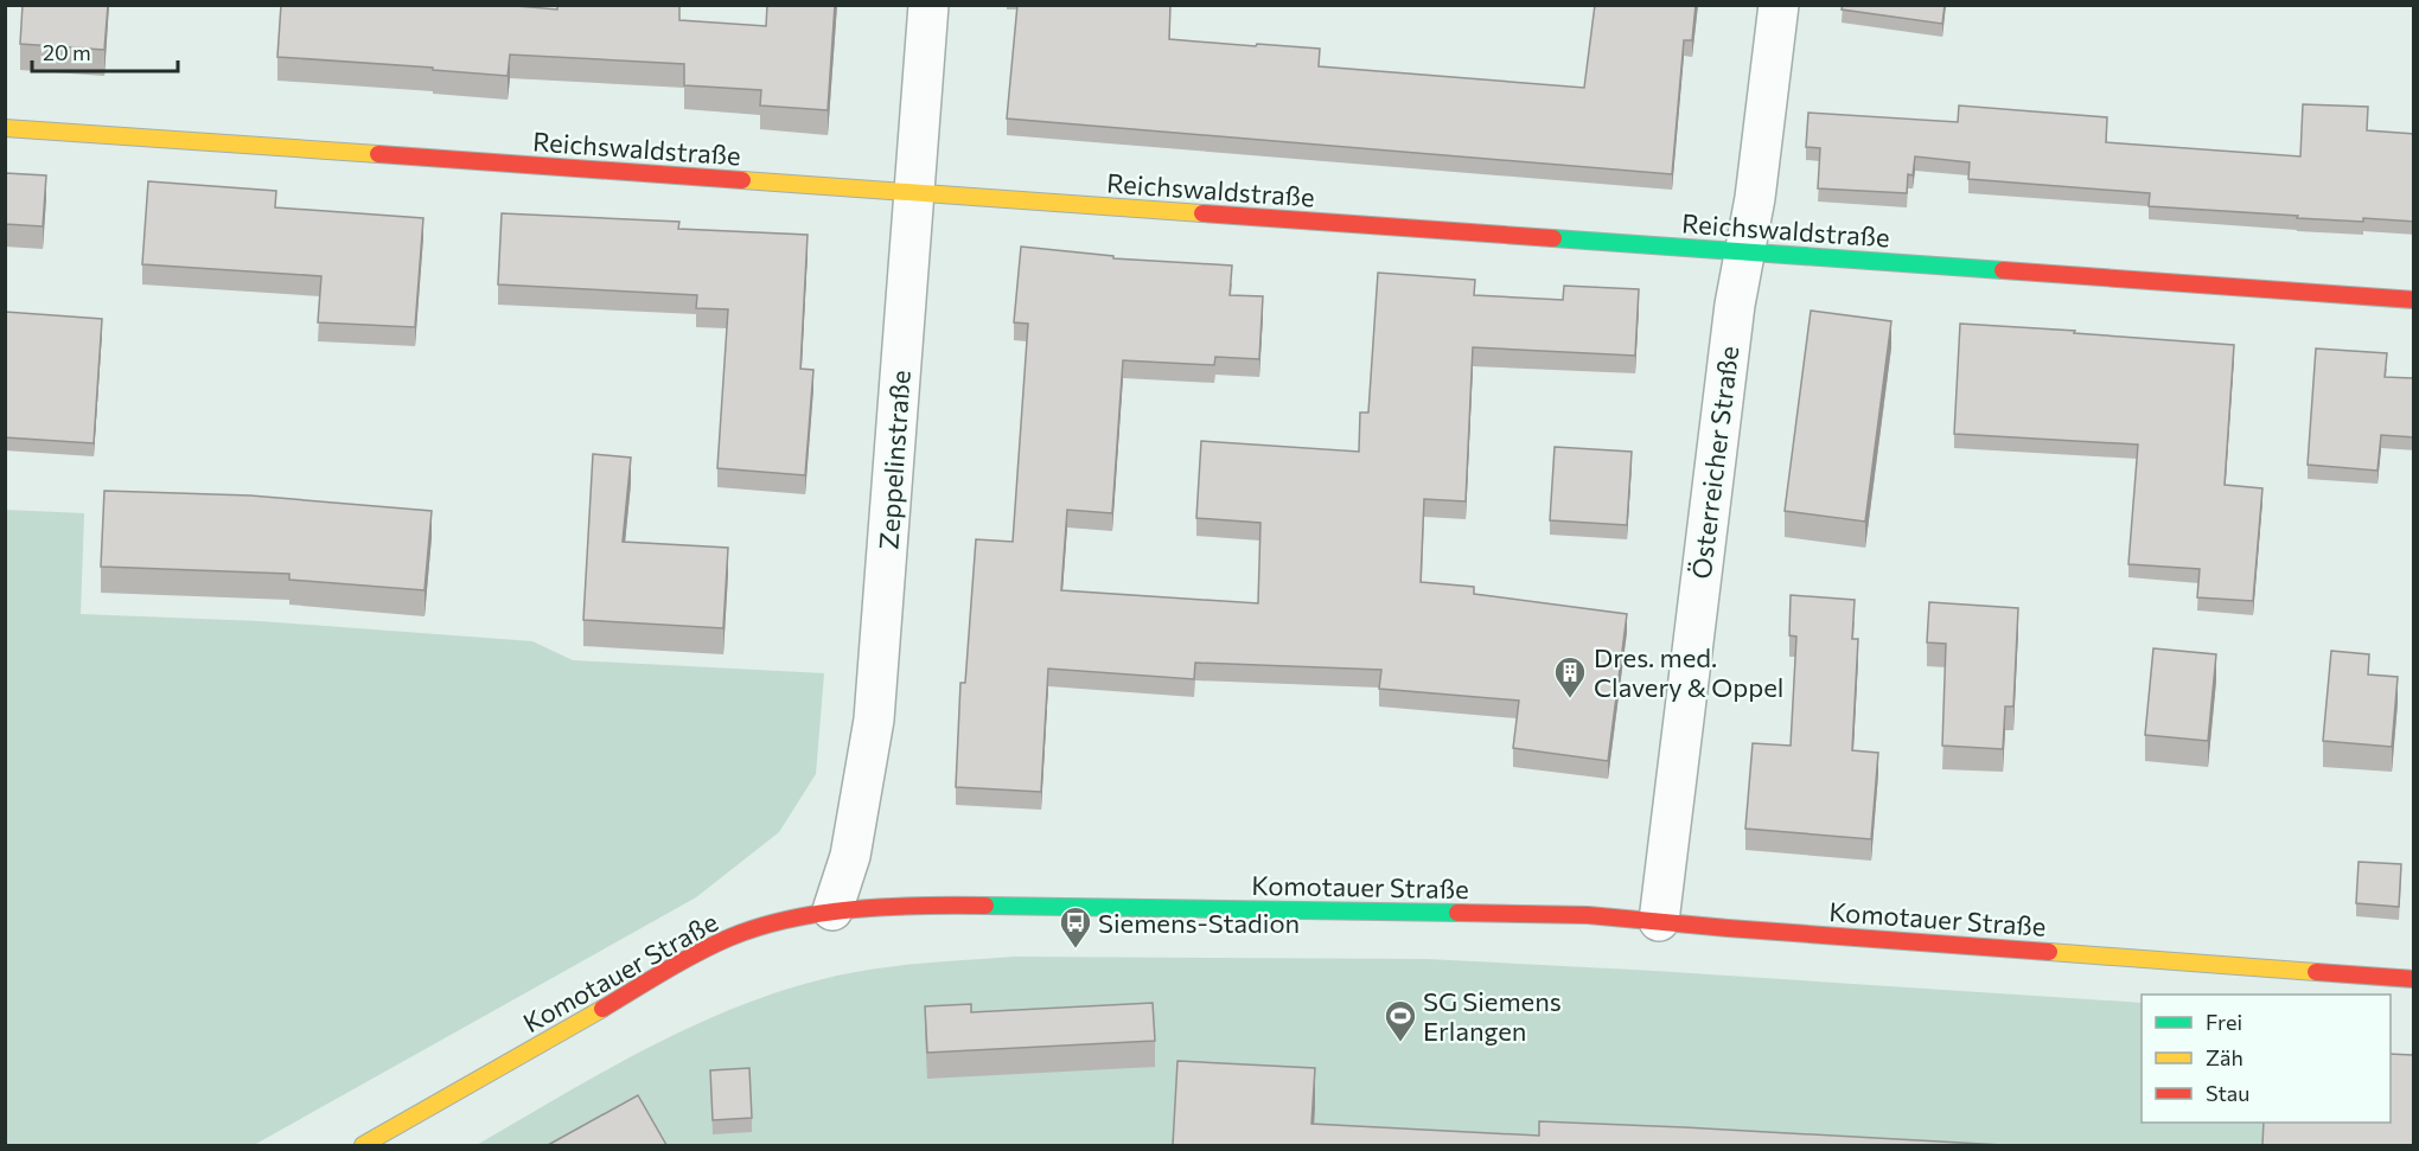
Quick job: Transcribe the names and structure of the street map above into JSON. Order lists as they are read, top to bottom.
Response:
{
  "streets": {
    "street": [
      "Reichswaldstraße",
      "Zeppelinstraße",
      "Österreicher Straße",
      "Komotauer Straße"
    ]
  },
  "crossings": [
    ["Reichswaldstraße", "Zeppelinstraße"],
    ["Reichswaldstraße", "Österreicher Straße"],
    ["Zeppelinstraße", "Komotauer Straße"],
    ["Österreicher Straße", "Komotauer Straße"]
  ],
  "places": {
    "building": ["Dres. med. Clavery & Oppel"],
    "bus stop": ["Siemens-Stadion"],
    "sports": ["SG Siemens Erlangen"]
  },
  "legend": ["Frei", "Zäh", "Stau"],
  "scale_bar": "20 m"
}
